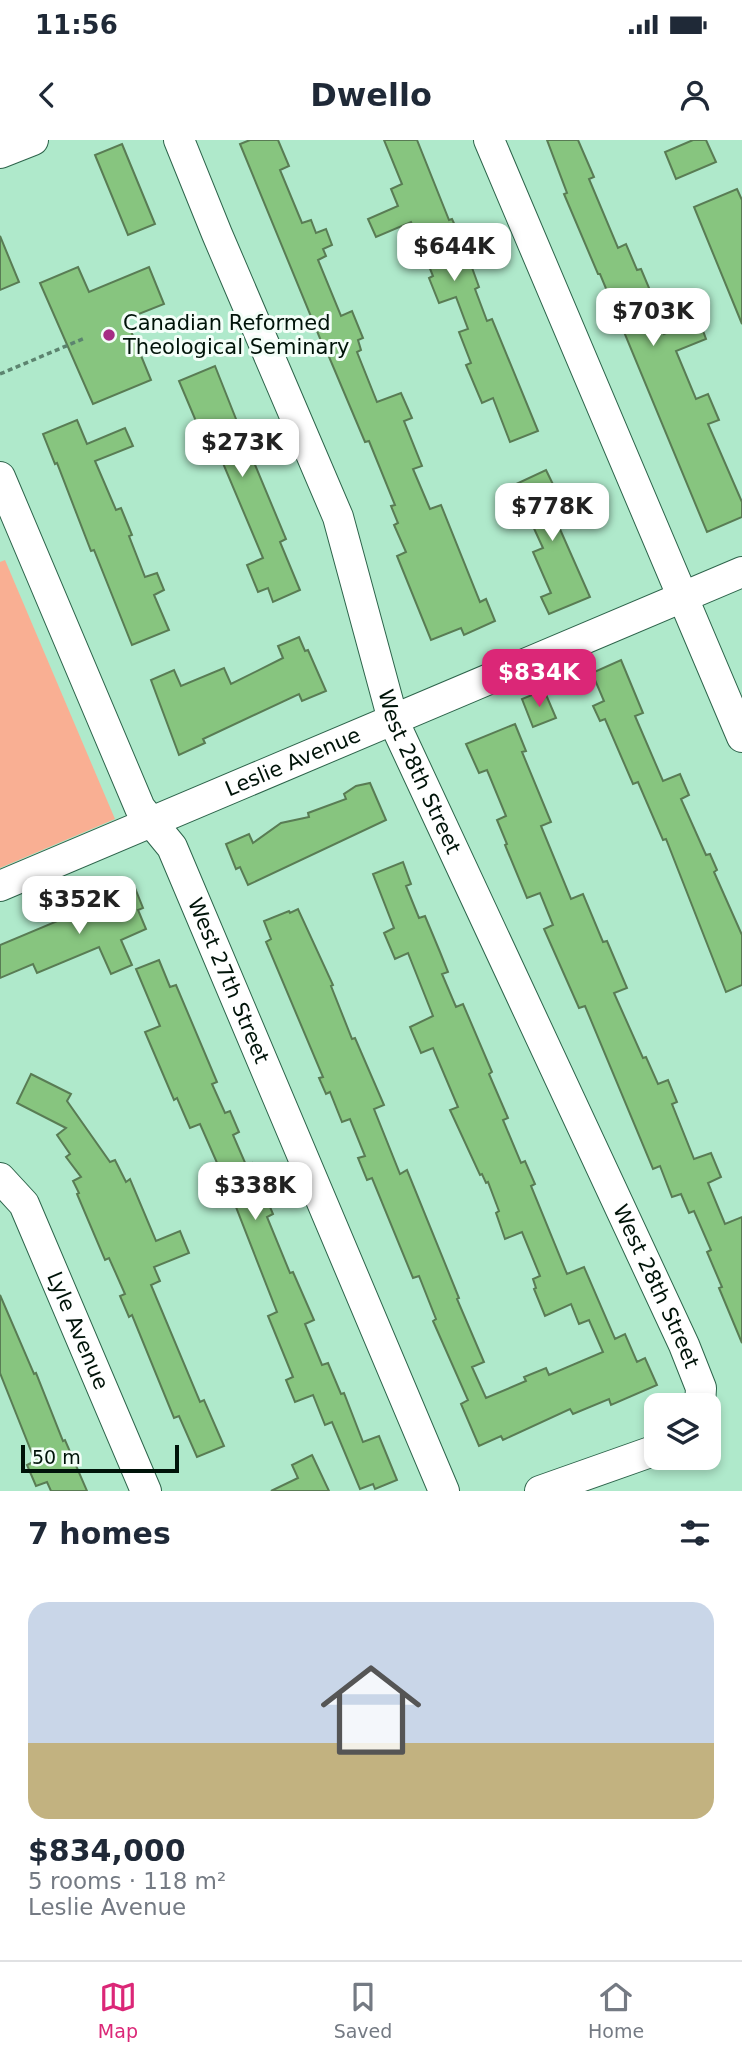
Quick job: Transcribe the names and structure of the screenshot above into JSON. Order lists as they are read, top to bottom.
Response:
{
  "streets": {
    "street": [
      "Leslie Avenue",
      "West 28th Street",
      "West 27th Street",
      "Lyle Avenue"
    ]
  },
  "crossings": [
    ["Leslie Avenue", "West 28th Street"],
    ["Leslie Avenue", "West 27th Street"]
  ],
  "places": ["Canadian Reformed Theological Seminary"],
  "scale_bar": "50 m",
  "page": {
    "status": "11:56",
    "header": "Dwello",
    "price": [
      "$644K",
      "$703K",
      "$273K",
      "$778K",
      "$834K",
      "$352K",
      "$338K"
    ],
    "scale": "50 m",
    "heading": "7 homes",
    "list": [
      {
        "name": "$834,000",
        "note": "5 rooms · 118 m² · Leslie Avenue"
      }
    ],
    "tabs": ["Map", "Saved", "Home"]
  }
}
